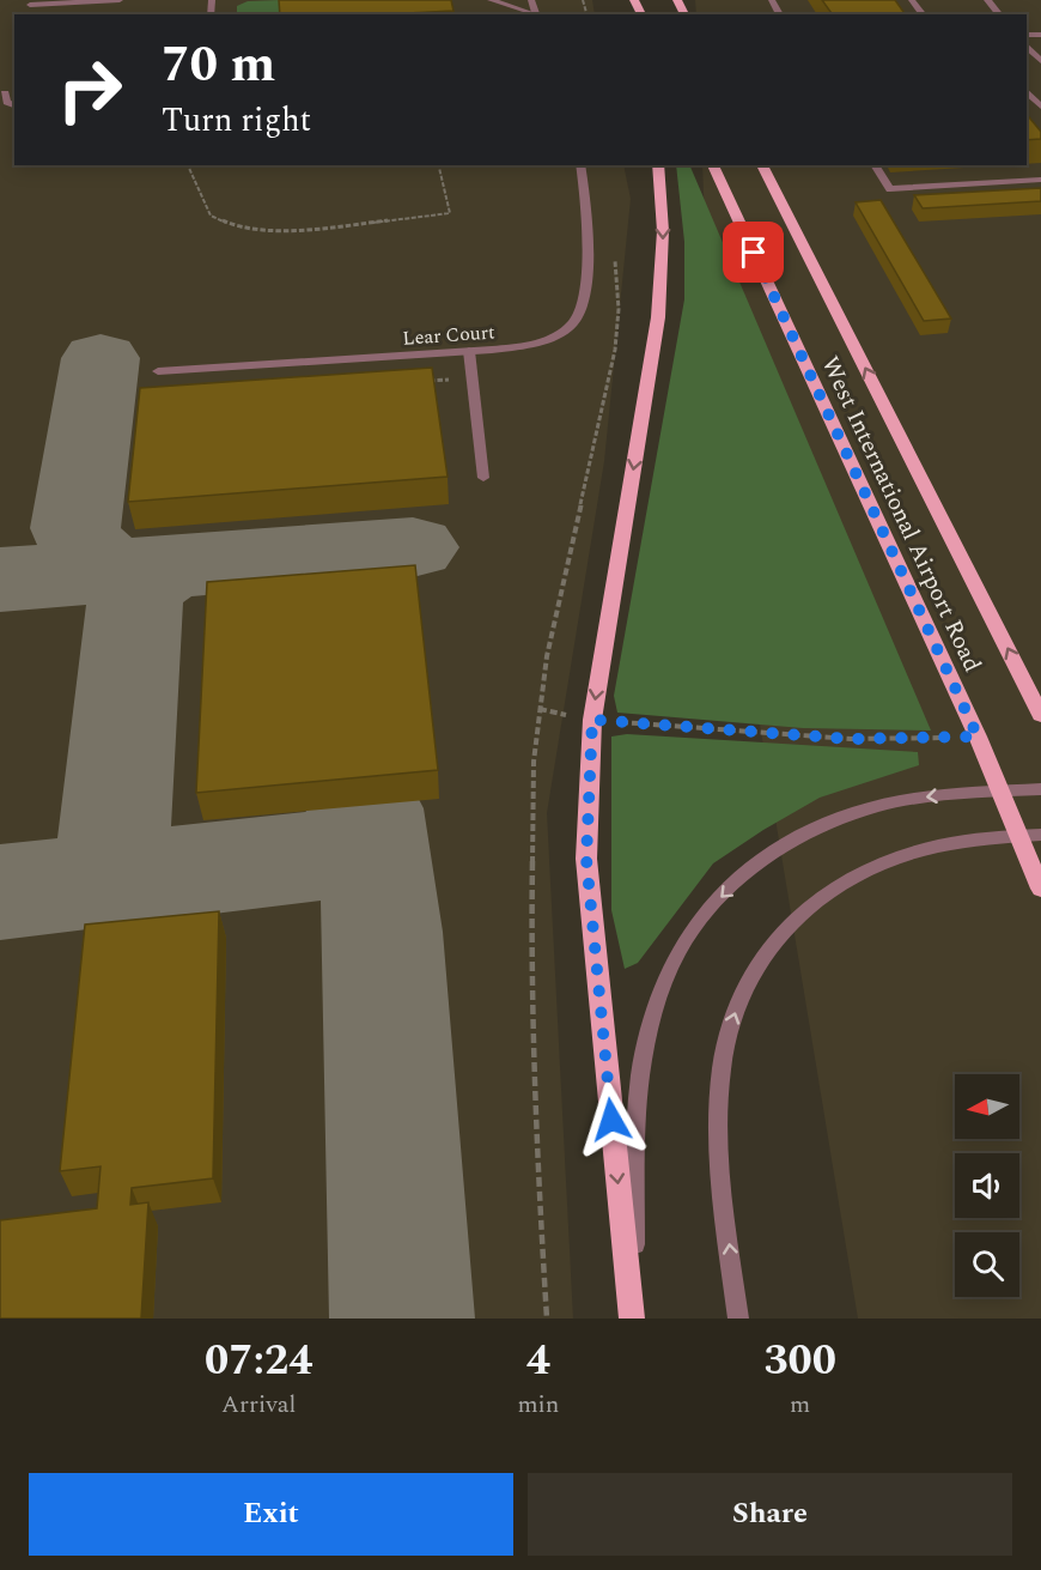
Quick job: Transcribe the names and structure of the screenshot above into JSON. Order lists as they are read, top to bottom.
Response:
{
  "streets": {
    "main road": ["West International Airport Road"],
    "street": ["Lear Court"]
  },
  "north": "left",
  "page": {
    "turn": ["70 m", "Turn right"],
    "eta": [
      "07:24",
      "Arrival",
      "4",
      "min",
      "300",
      "m"
    ],
    "buttons": ["Exit", "Share"]
  }
}
